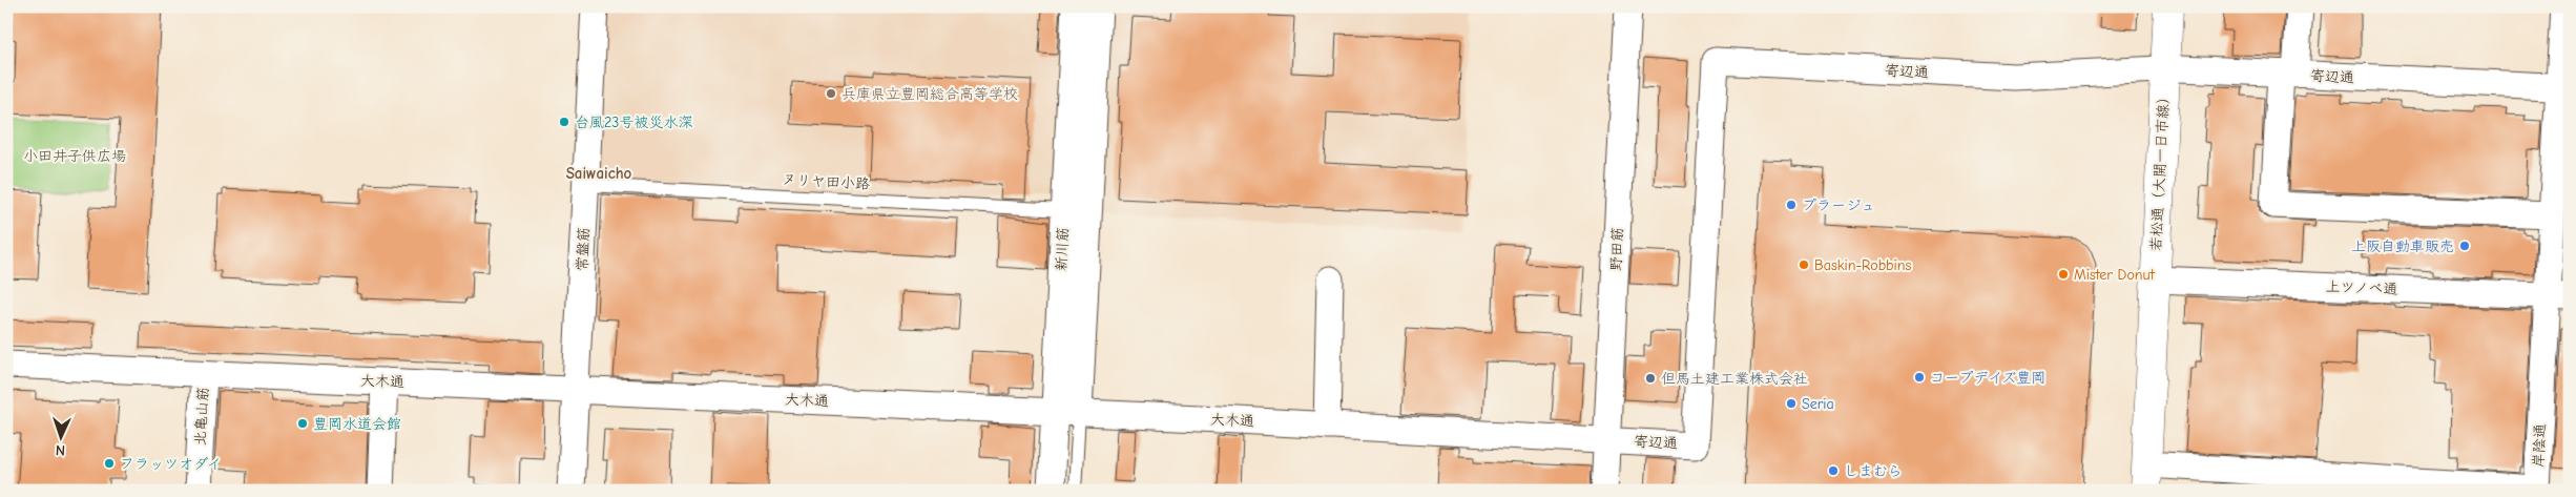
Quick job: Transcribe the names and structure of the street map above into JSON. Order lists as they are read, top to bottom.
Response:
{
  "streets": {
    "street": [
      "寄辺通",
      "若松通（大開一日市線）",
      "常盤筋",
      "新川筋",
      "野田筋",
      "上ツノベ通",
      "大木通",
      "北亀山筋",
      "岸陰通"
    ],
    "lane": ["ヌリヤ田小路"]
  },
  "crossings": [
    ["寄辺通", "若松通（大開一日市線）"],
    ["寄辺通", "野田筋"],
    ["寄辺通", "大木通"],
    ["若松通（大開一日市線）", "上ツノベ通"],
    ["若松通（大開一日市線）", "岸陰通"],
    ["ヌリヤ田小路", "常盤筋"],
    ["ヌリヤ田小路", "新川筋"],
    ["常盤筋", "大木通"],
    ["新川筋", "大木通"],
    ["野田筋", "大木通"],
    ["上ツノベ通", "岸陰通"],
    ["大木通", "北亀山筋"]
  ],
  "districts": ["Saiwaicho"],
  "parks": ["小田井子供広場"],
  "places": [
    "兵庫県立豊岡総合高等学校",
    "台風23号被災水深",
    "プラージュ",
    "上阪自動車販売",
    "Baskin-Robbins",
    "Mister Donut",
    "コープデイズ豊岡",
    "但馬土建工業株式会社",
    "Seria",
    "豊岡水道会館",
    "フラッツオダイ",
    "しまむら"
  ],
  "north": "bottom"
}
